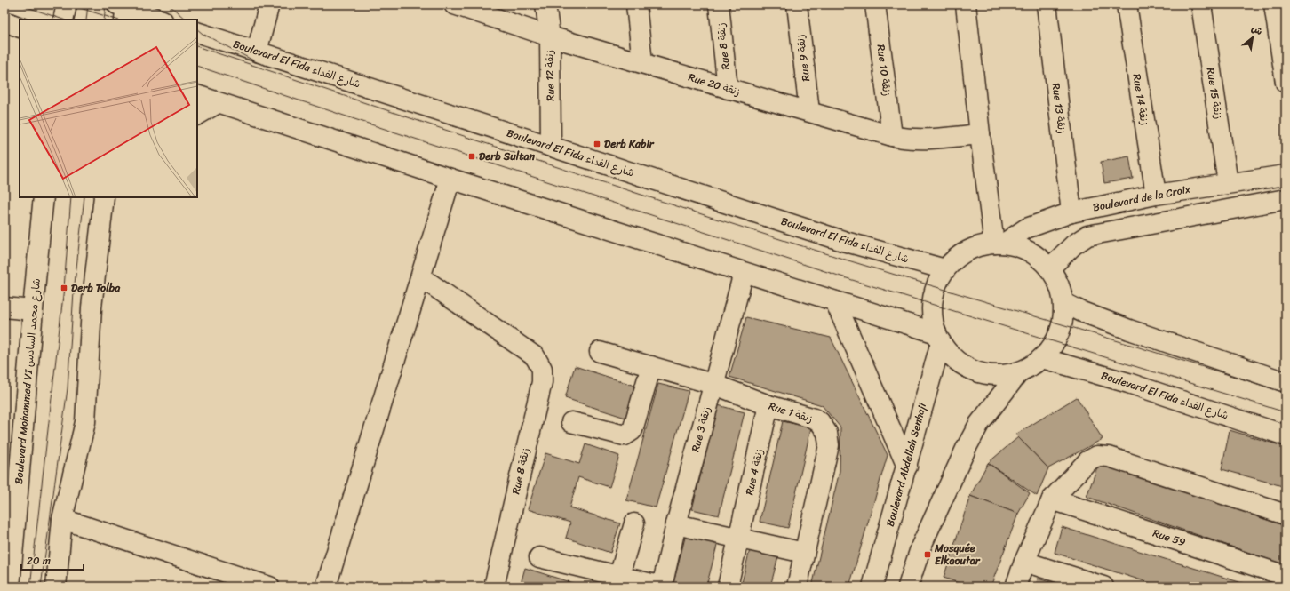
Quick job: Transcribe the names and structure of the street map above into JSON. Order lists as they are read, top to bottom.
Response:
{
  "streets": {
    "street": [
      "Rue 8 زنقة",
      "Rue 9 زنقة",
      "Boulevard El Fida شارع الفداء",
      "Rue 10 زنقة",
      "Rue 12 زنقة",
      "Rue 20 زنقة",
      "Rue 15 زنقة",
      "Rue 14 زنقة",
      "Rue 13 زنقة",
      "Boulevard de la Croix",
      "Boulevard Mohammed VI شارع محمد السادس",
      "Rue 1 زنقة",
      "Rue 3 زنقة",
      "Boulevard Abdellah Senhaji",
      "Rue 4 زنقة",
      "Rue 59"
    ]
  },
  "crossings": [
    ["Rue 8 زنقة", "Rue 20 زنقة"],
    ["Rue 9 زنقة", "Rue 20 زنقة"],
    ["Boulevard El Fida شارع الفداء", "Rue 12 زنقة"],
    ["Rue 10 زنقة", "Rue 20 زنقة"],
    ["Rue 12 زنقة", "Rue 20 زنقة"],
    ["Rue 15 زنقة", "Boulevard de la Croix"],
    ["Rue 14 زنقة", "Boulevard de la Croix"],
    ["Rue 13 زنقة", "Boulevard de la Croix"],
    ["Rue 1 زنقة", "Rue 3 زنقة"],
    ["Rue 1 زنقة", "Rue 4 زنقة"]
  ],
  "places": {
    "transit": [
      "Derb Kabir",
      "Derb Sultan",
      "Derb Tolba",
      "Mosquée Elkaoutar"
    ]
  },
  "scale_bar": "20 m",
  "north": "top right"
}
